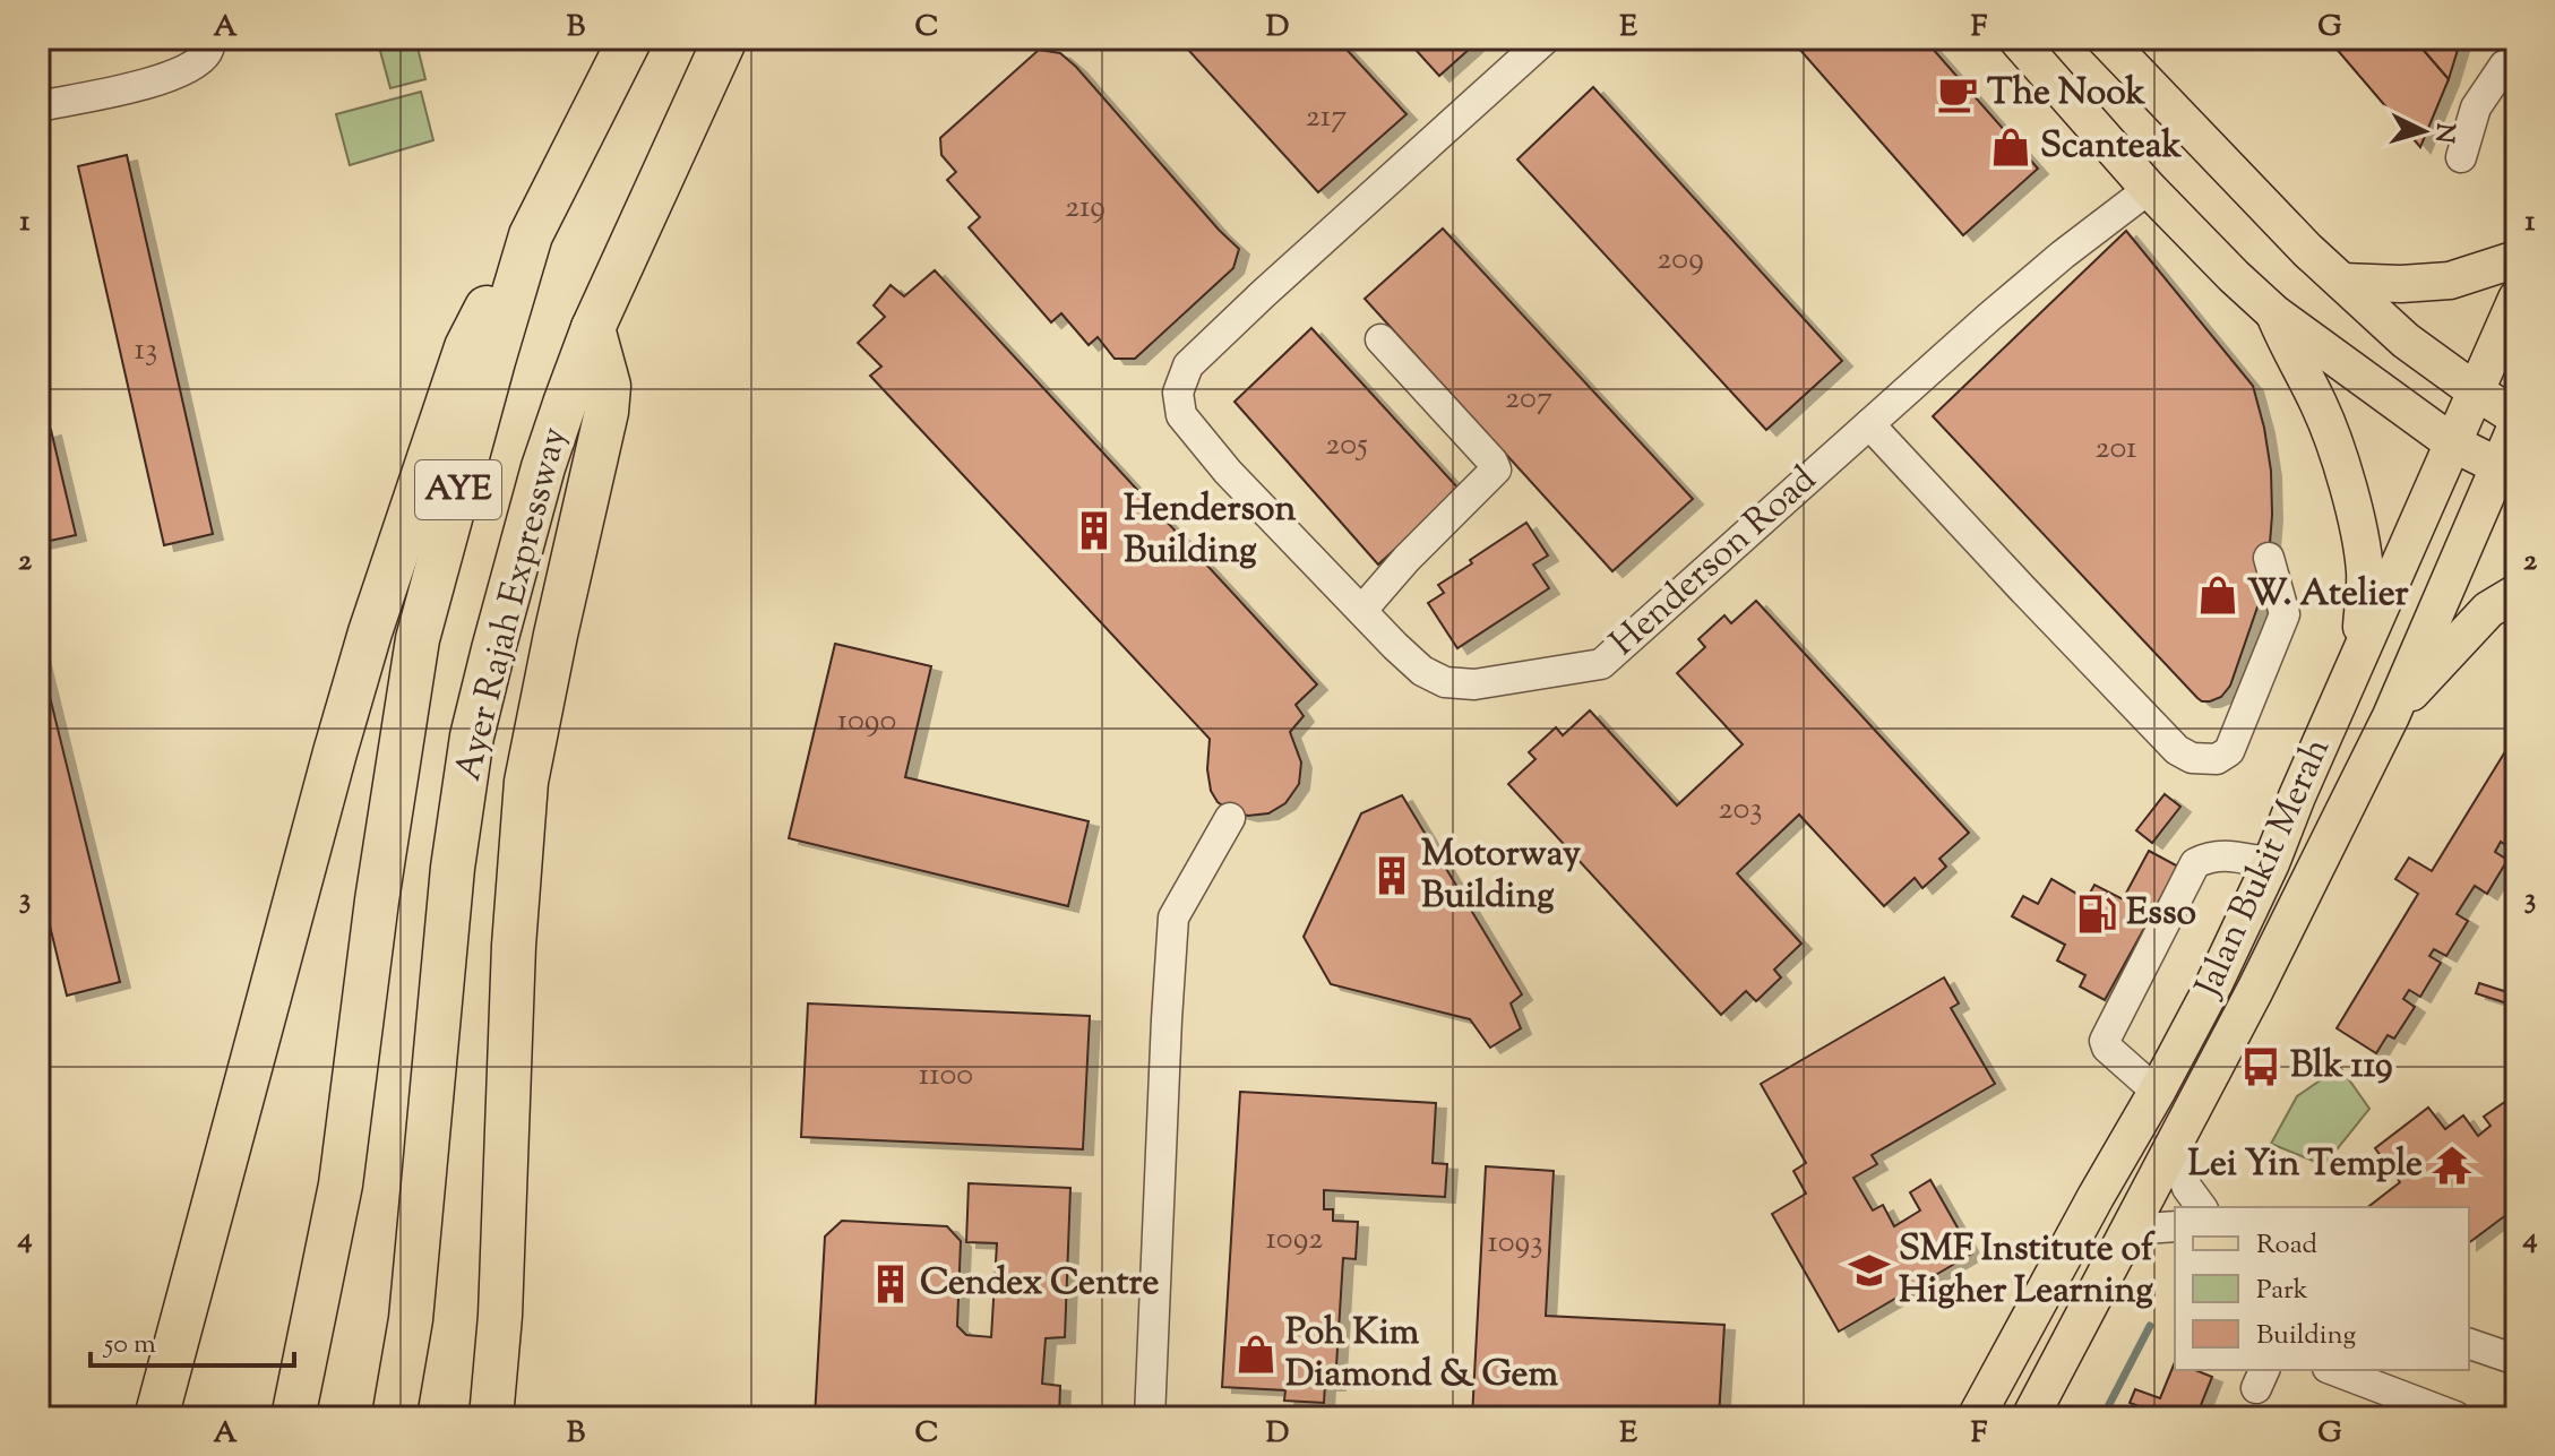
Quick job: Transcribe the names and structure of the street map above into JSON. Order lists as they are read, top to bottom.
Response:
{
  "streets": {
    "highway": ["AYE", "Ayer Rajah Expressway"],
    "main road": ["Jalan Bukit Merah"],
    "street": ["Henderson Road"]
  },
  "places": {
    "cafe": ["The Nook"],
    "shop": ["Scanteak", "W. Atelier", "Poh Kim Diamond & Gem"],
    "building": ["Henderson Building", "Motorway Building", "Cendex Centre"],
    "fuel station": ["Esso"],
    "bus stop": ["Blk 119"],
    "temple": ["Lei Yin Temple"],
    "school or university": ["SMF Institute of Higher Learning"]
  },
  "house_numbers": [
    "217",
    "219",
    "209",
    "13",
    "207",
    "205",
    "201",
    "1090",
    "203",
    "1100",
    "1092",
    "1093"
  ],
  "legend": ["Road", "Park", "Building"],
  "scale_bar": "50 m",
  "north": "right",
  "grid": {
    "columns": [
      "A",
      "B",
      "C",
      "D",
      "E",
      "F",
      "G"
    ],
    "rows": [
      "1",
      "2",
      "3",
      "4"
    ]
  }
}
